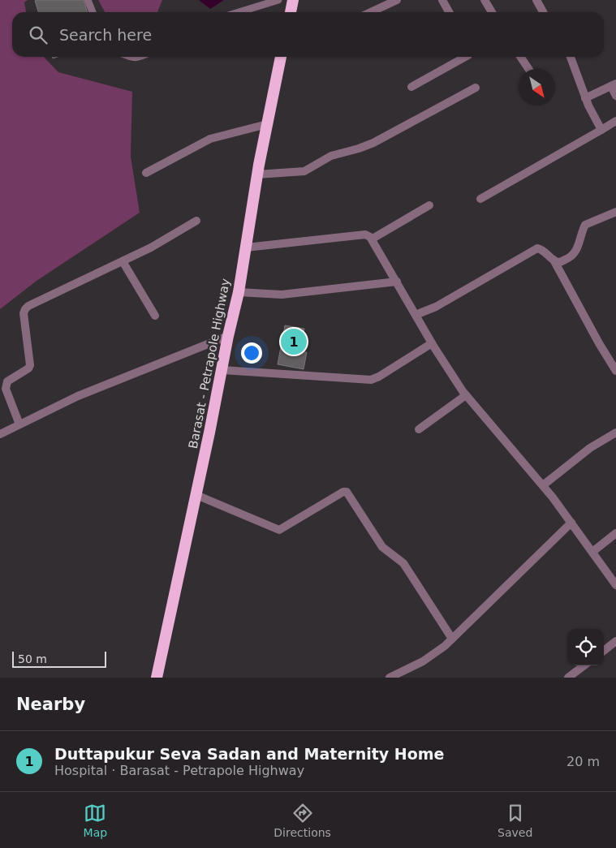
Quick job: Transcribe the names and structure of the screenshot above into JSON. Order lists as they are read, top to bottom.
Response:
{
  "streets": {
    "highway": ["Barasat - Petrapole Highway"]
  },
  "scale_bar": "50 m",
  "north": "bottom right",
  "page": {
    "search": "Search here",
    "pins": "1",
    "scale": "50 m",
    "heading": "Nearby",
    "list": [
      {
        "mark": "1",
        "name": "Duttapukur Seva Sadan and Maternity Home",
        "note": "Hospital · Barasat - Petrapole Highway",
        "value": "20 m"
      }
    ],
    "nav": ["Map", "Directions", "Saved"]
  }
}
